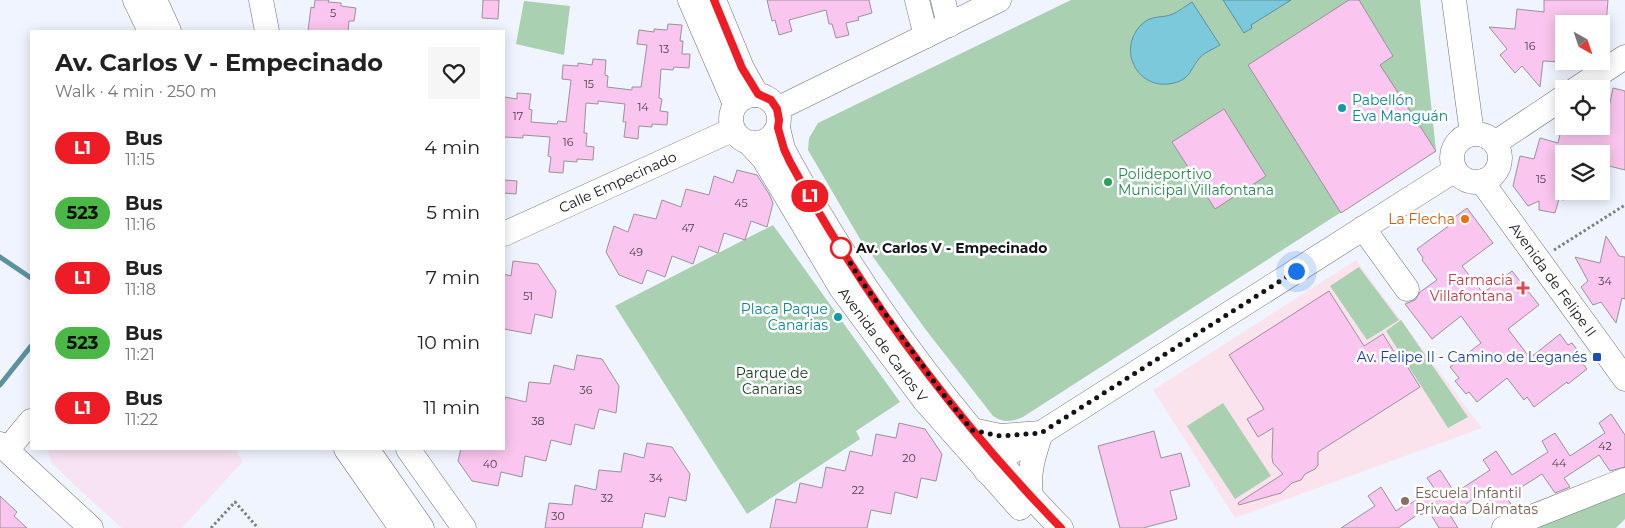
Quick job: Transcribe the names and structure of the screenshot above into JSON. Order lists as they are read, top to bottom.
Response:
{
  "streets": {
    "street": ["Calle Empecinado", "Avenida de Felipe II", "Avenida de Carlos V"]
  },
  "crossings": [
    ["Calle Empecinado", "Avenida de Carlos V"]
  ],
  "parks": ["Parque de Canarias"],
  "places": {
    "other": [
      "Pabellón Eva Manguán",
      "Polideportivo Municipal Villafontana",
      "La Flecha",
      "Av. Carlos V - Empecinado",
      "Placa Paque Canarias",
      "Escuela Infantil Privada Dálmatas"
    ],
    "health": ["Farmacia Villafontana"],
    "transit": ["Av. Felipe II - Camino de Leganés"]
  },
  "lines": ["bus line L1"],
  "house_numbers": [
    "5",
    "16",
    "13",
    "15",
    "14",
    "17",
    "16",
    "15",
    "45",
    "47",
    "49",
    "34",
    "51",
    "36",
    "38",
    "42",
    "20",
    "44",
    "40",
    "34",
    "22",
    "32",
    "30"
  ],
  "north": "bottom right",
  "page": {
    "on_map": "L1",
    "heading": ["Av. Carlos V - Empecinado", "Walk · 4 min · 250 m"],
    "list": [
      {
        "mark": "L1",
        "name": "Bus",
        "note": "11:15",
        "value": "4 min"
      },
      {
        "mark": "523",
        "name": "Bus",
        "note": "11:16",
        "value": "5 min"
      },
      {
        "mark": "L1",
        "name": "Bus",
        "note": "11:18",
        "value": "7 min"
      },
      {
        "mark": "523",
        "name": "Bus",
        "note": "11:21",
        "value": "10 min"
      },
      {
        "mark": "L1",
        "name": "Bus",
        "note": "11:22",
        "value": "11 min"
      }
    ]
  }
}
